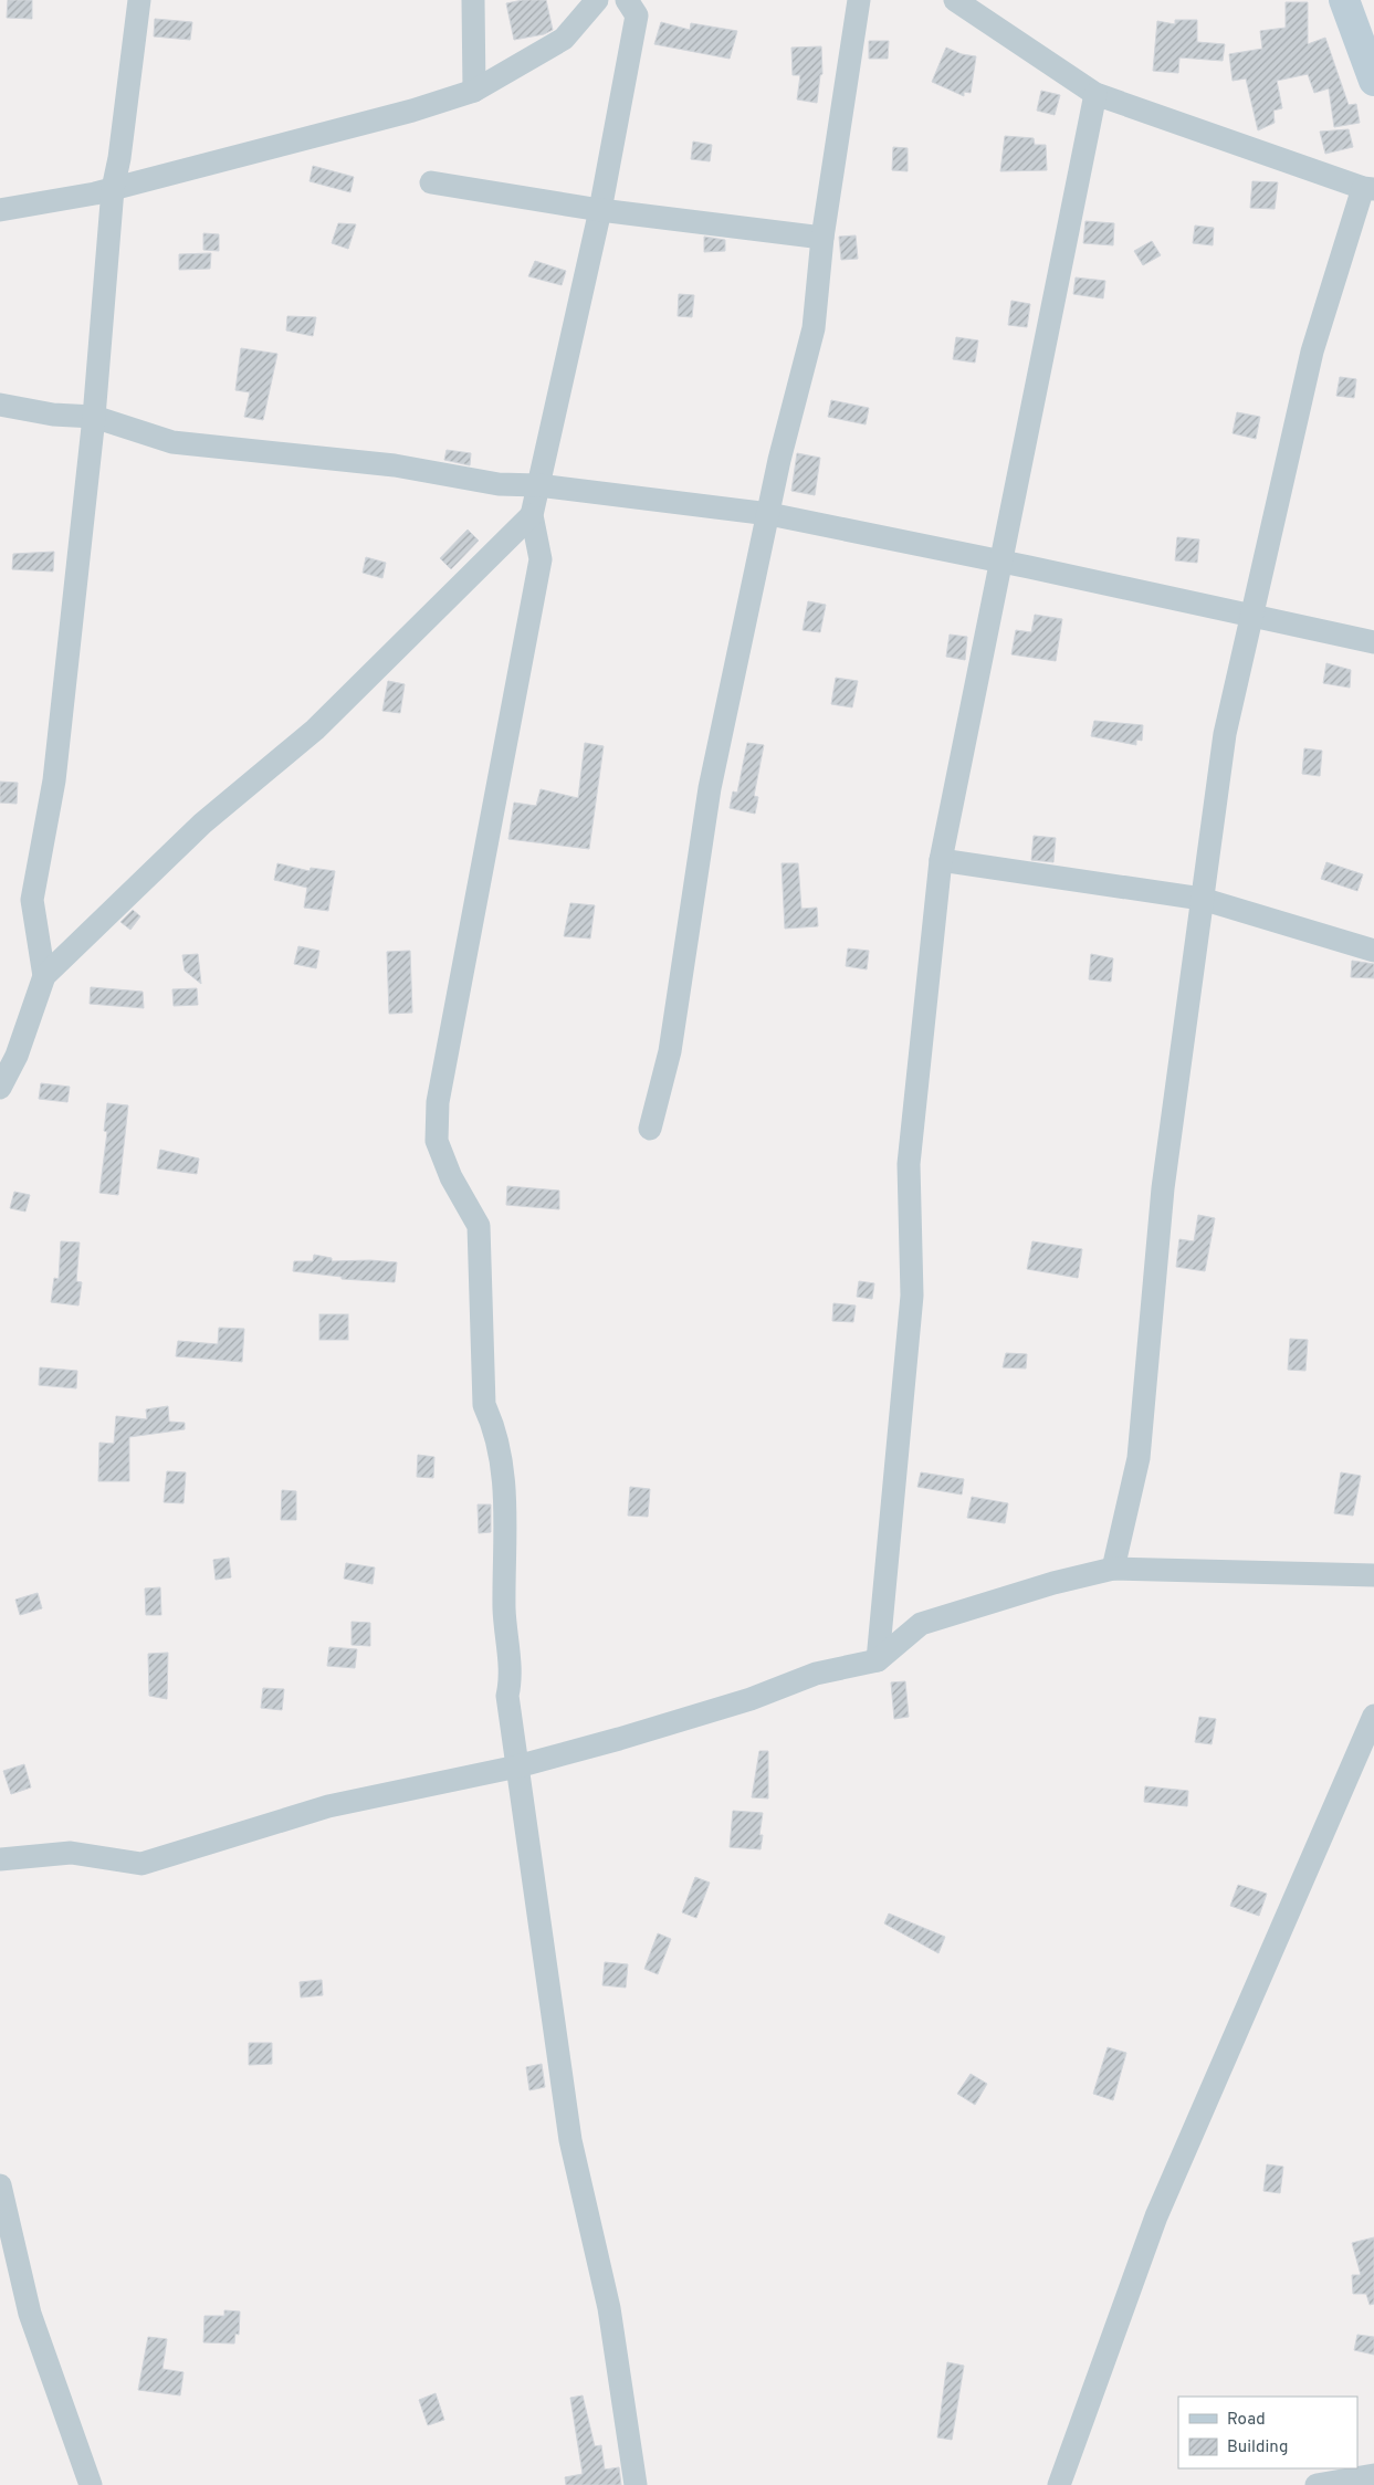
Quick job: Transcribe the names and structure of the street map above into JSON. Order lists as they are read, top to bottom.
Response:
{
  "legend": ["Road", "Building"]
}
